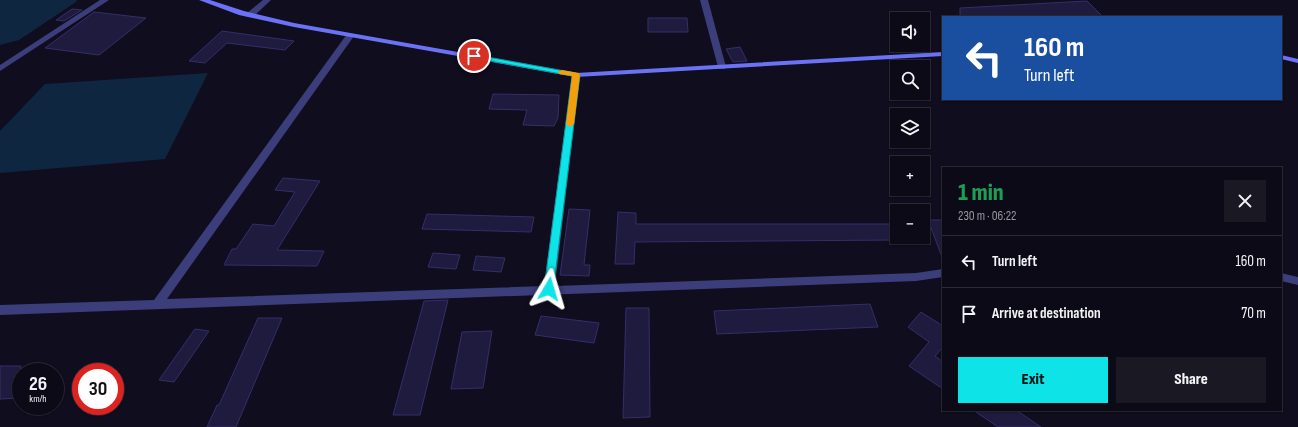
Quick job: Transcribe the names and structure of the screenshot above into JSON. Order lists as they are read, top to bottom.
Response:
{
  "page": {
    "map_buttons": ["+", "−"],
    "turn": ["160 m", "Turn left"],
    "heading": ["1 min", "230 m · 06:22"],
    "list": [
      {
        "name": "Turn left",
        "value": "160 m"
      },
      {
        "name": "Arrive at destination",
        "value": "70 m"
      }
    ],
    "buttons": ["Exit", "Share"],
    "speed": "26 km/h",
    "limit": "30"
  }
}
